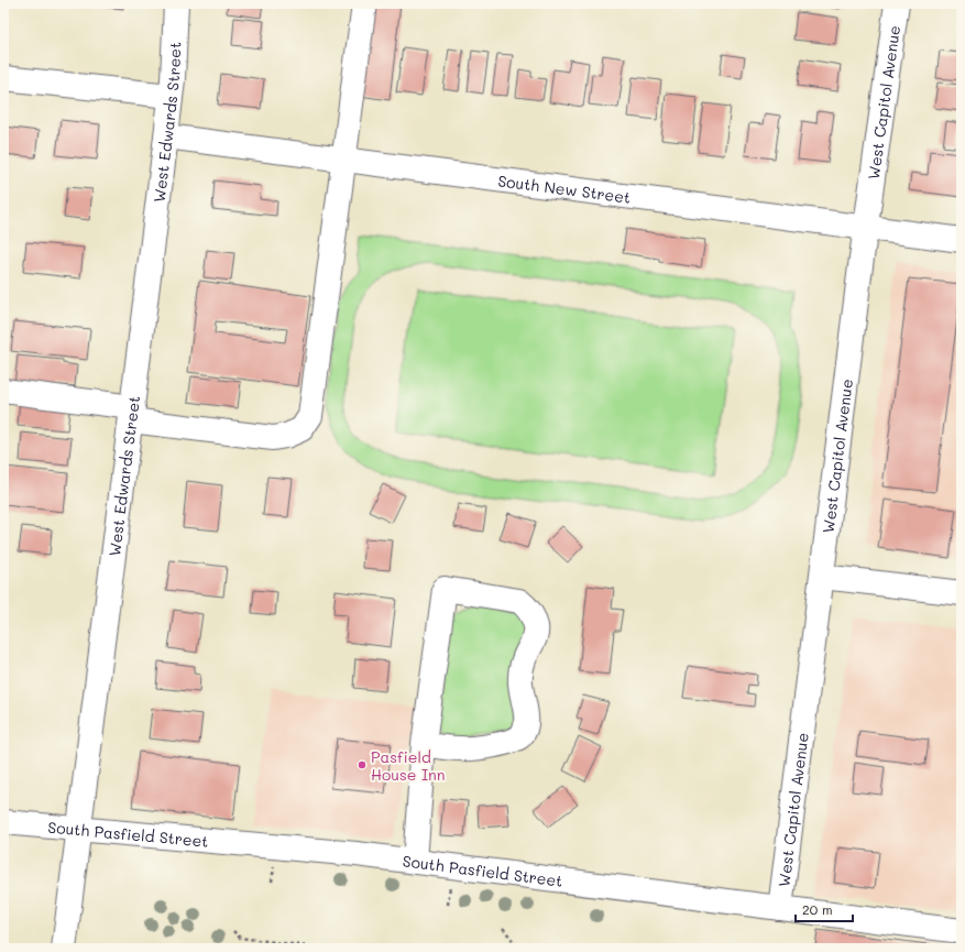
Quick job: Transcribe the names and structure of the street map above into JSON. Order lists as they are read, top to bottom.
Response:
{
  "streets": {
    "street": [
      "West Capitol Avenue",
      "West Edwards Street",
      "South New Street",
      "South Pasfield Street"
    ]
  },
  "crossings": [
    ["West Capitol Avenue", "South New Street"],
    ["West Capitol Avenue", "South Pasfield Street"],
    ["West Edwards Street", "South New Street"],
    ["West Edwards Street", "South Pasfield Street"]
  ],
  "places": ["Pasfield House Inn"],
  "scale_bar": "20 m"
}
